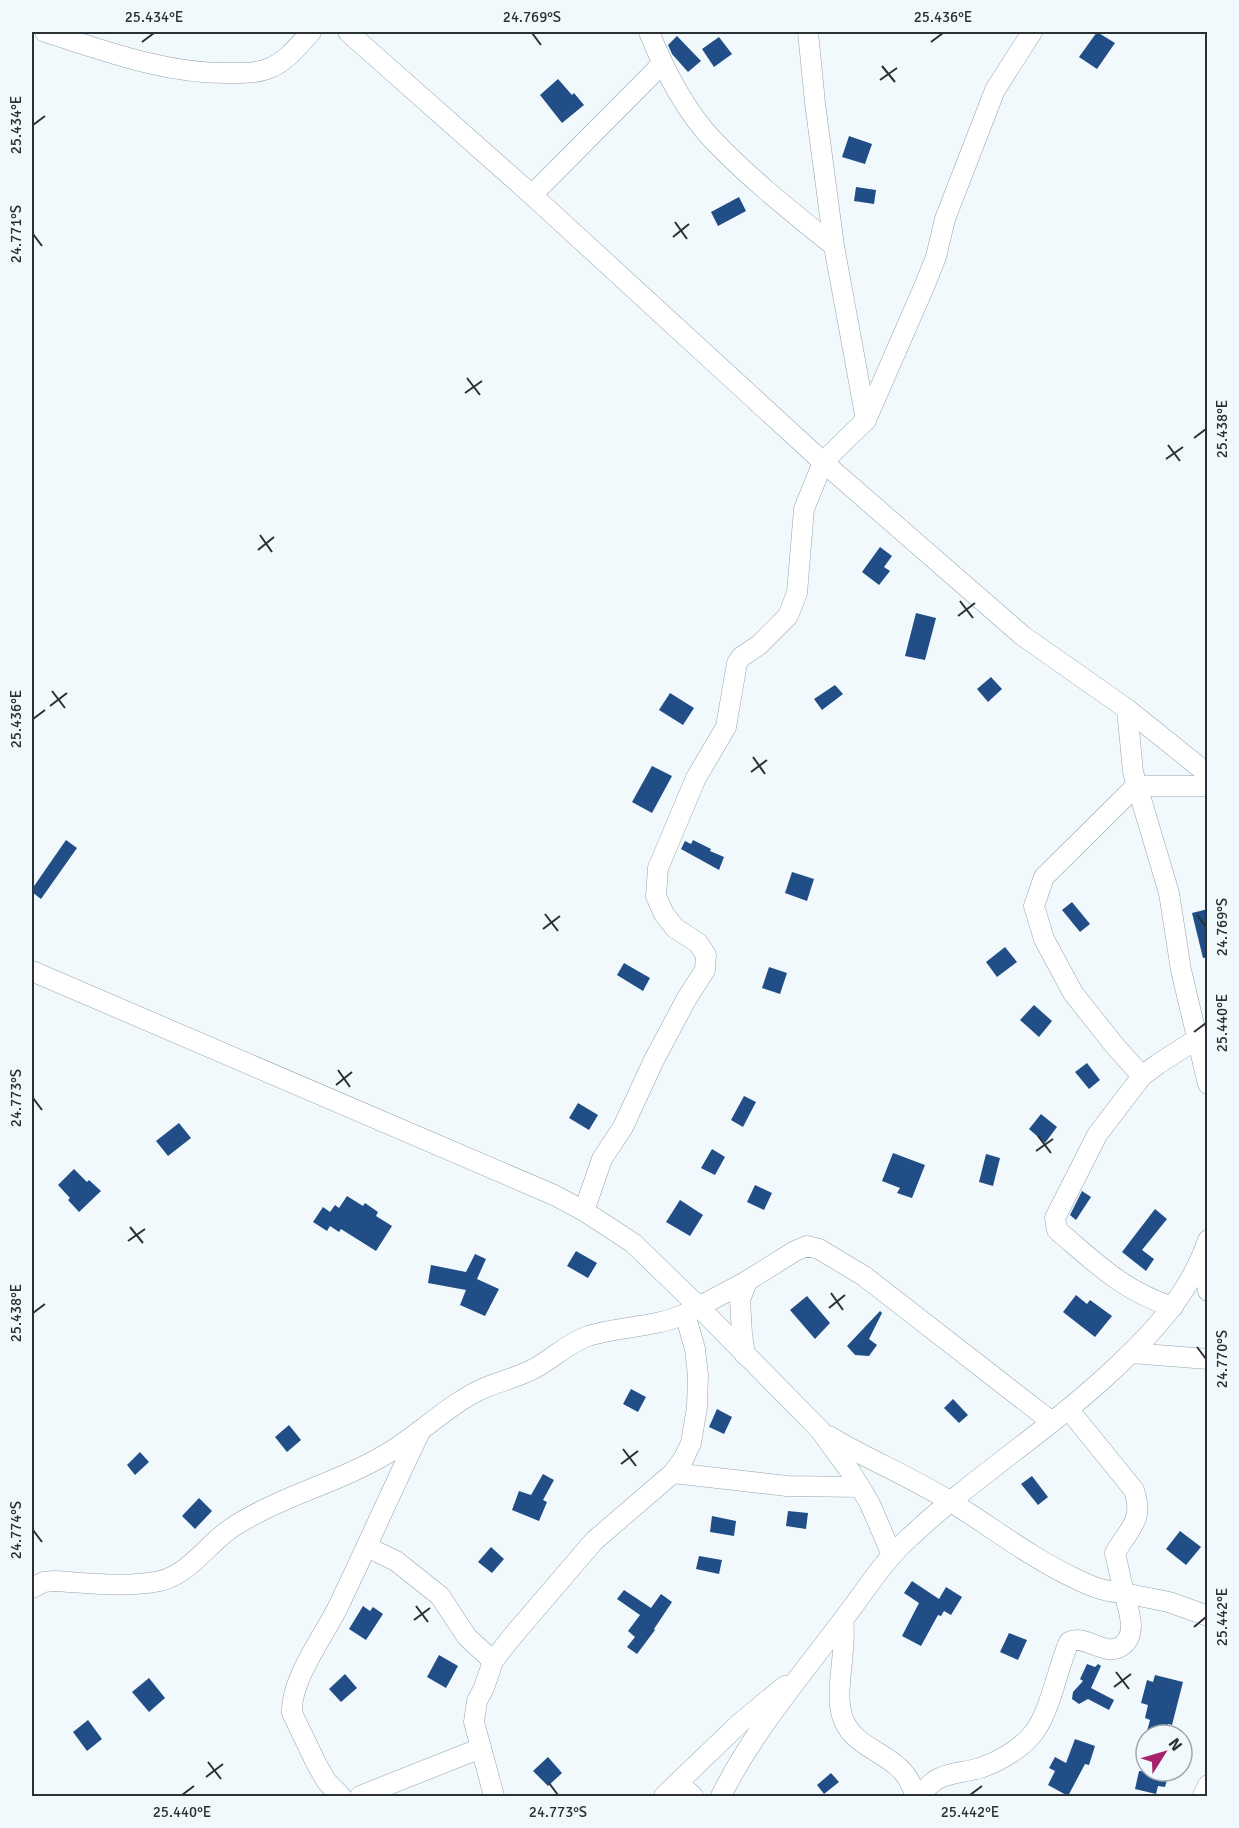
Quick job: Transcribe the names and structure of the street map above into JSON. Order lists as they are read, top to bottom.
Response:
{
  "north": "top right",
  "coordinates": [
    "25.434°E",
    "24.769°S",
    "25.436°E",
    "24.771°S",
    "25.438°E",
    "25.440°E",
    "24.773°S",
    "24.770°S",
    "24.774°S",
    "25.442°E"
  ]
}
